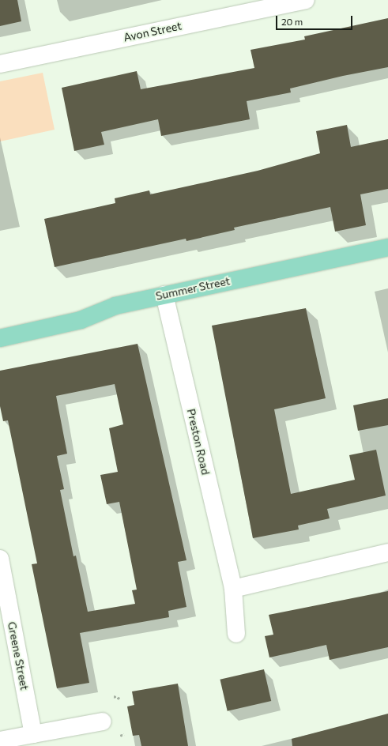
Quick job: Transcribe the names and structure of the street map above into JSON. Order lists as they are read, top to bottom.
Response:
{
  "streets": {
    "main road": ["Summer Street"],
    "street": ["Avon Street", "Preston Road", "Greene Street"]
  },
  "crossings": [
    ["Summer Street", "Preston Road"]
  ],
  "scale_bar": "20 m"
}
